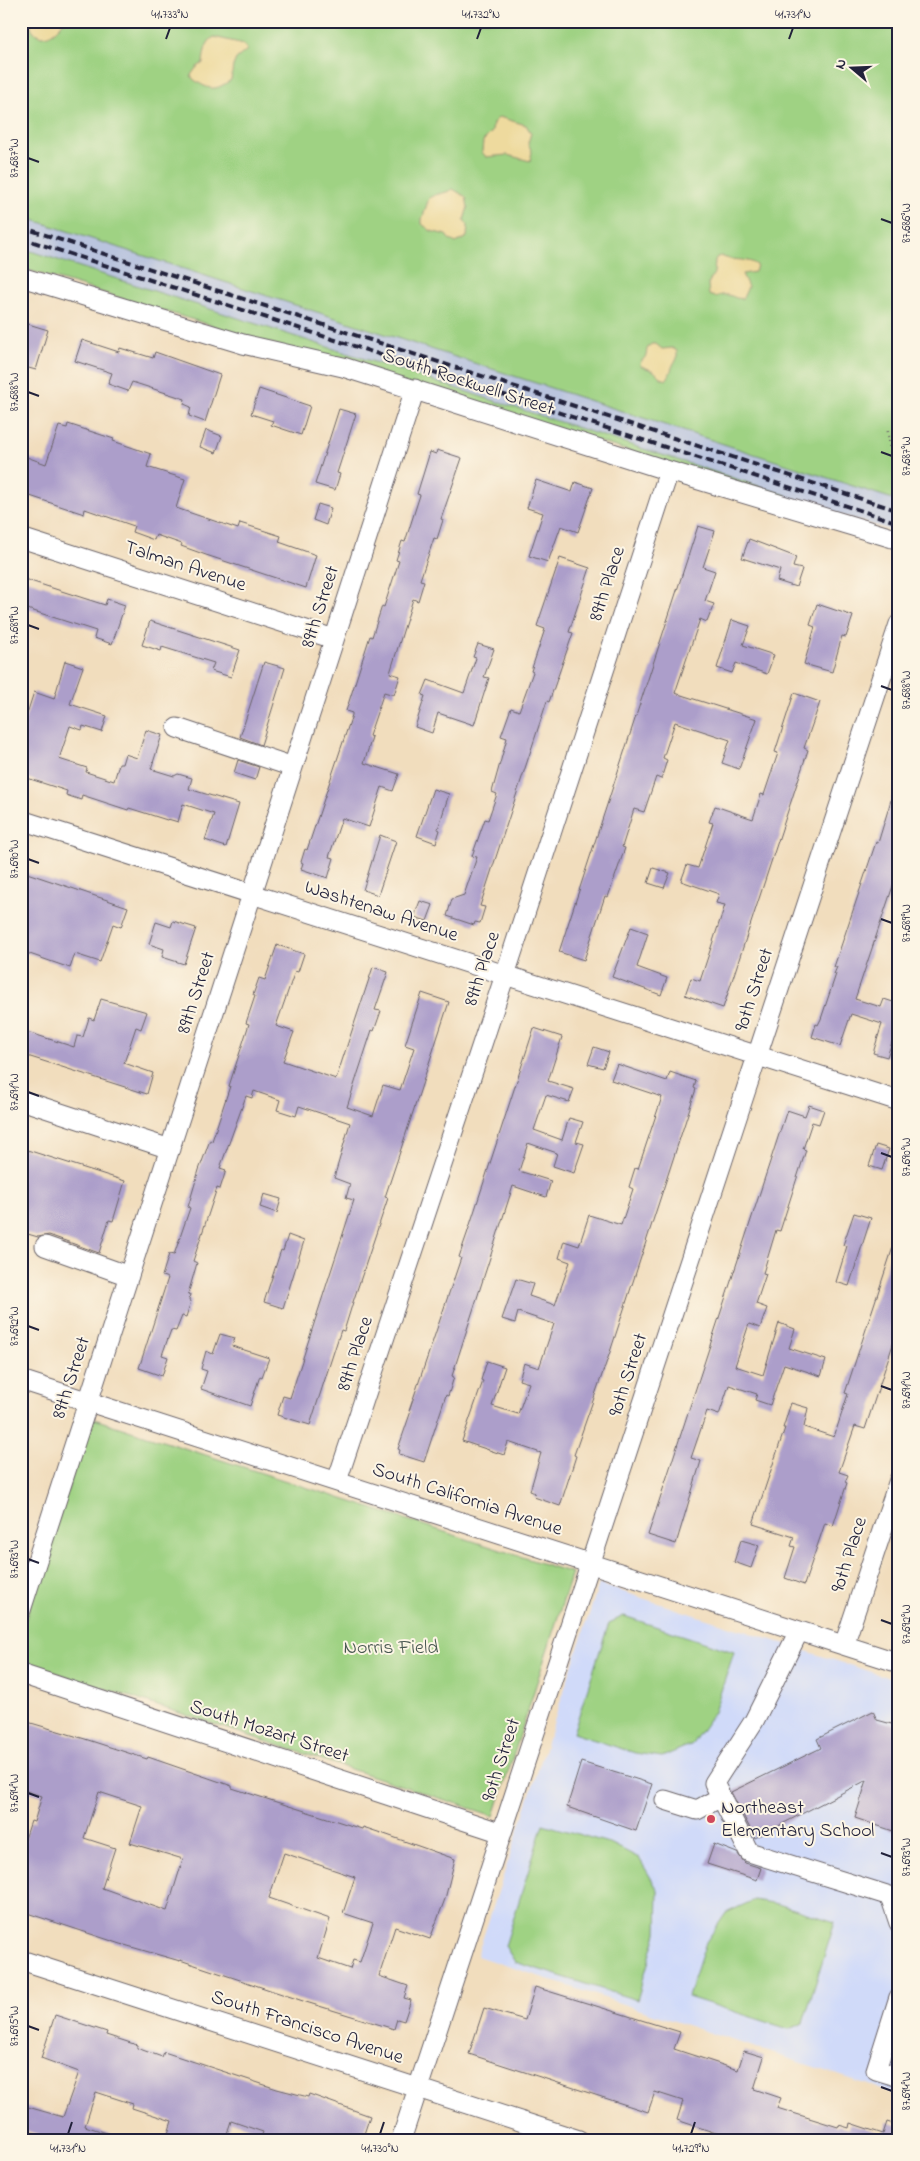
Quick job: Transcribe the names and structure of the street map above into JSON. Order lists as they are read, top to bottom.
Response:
{
  "streets": {
    "street": [
      "South Rockwell Street",
      "Talman Avenue",
      "89th Place",
      "89th Street",
      "Washtenaw Avenue",
      "90th Street",
      "South California Avenue",
      "90th Place",
      "South Mozart Street",
      "South Francisco Avenue"
    ]
  },
  "crossings": [
    ["South Rockwell Street", "89th Place"],
    ["South Rockwell Street", "89th Street"],
    ["Talman Avenue", "89th Street"],
    ["89th Place", "Washtenaw Avenue"],
    ["89th Place", "South California Avenue"],
    ["89th Street", "Washtenaw Avenue"],
    ["89th Street", "South California Avenue"],
    ["Washtenaw Avenue", "90th Street"],
    ["90th Street", "South California Avenue"],
    ["90th Street", "South Mozart Street"],
    ["90th Street", "South Francisco Avenue"],
    ["South California Avenue", "90th Place"]
  ],
  "parks": ["Norris Field"],
  "places": ["Northeast Elementary School"],
  "north": "left",
  "coordinates": [
    "41.733°N",
    "41.732°N",
    "41.731°N",
    "87.687°W",
    "87.686°W",
    "87.688°W",
    "87.689°W",
    "87.690°W",
    "87.691°W",
    "87.692°W",
    "87.693°W",
    "87.694°W",
    "87.695°W",
    "41.730°N",
    "41.729°N"
  ]
}
